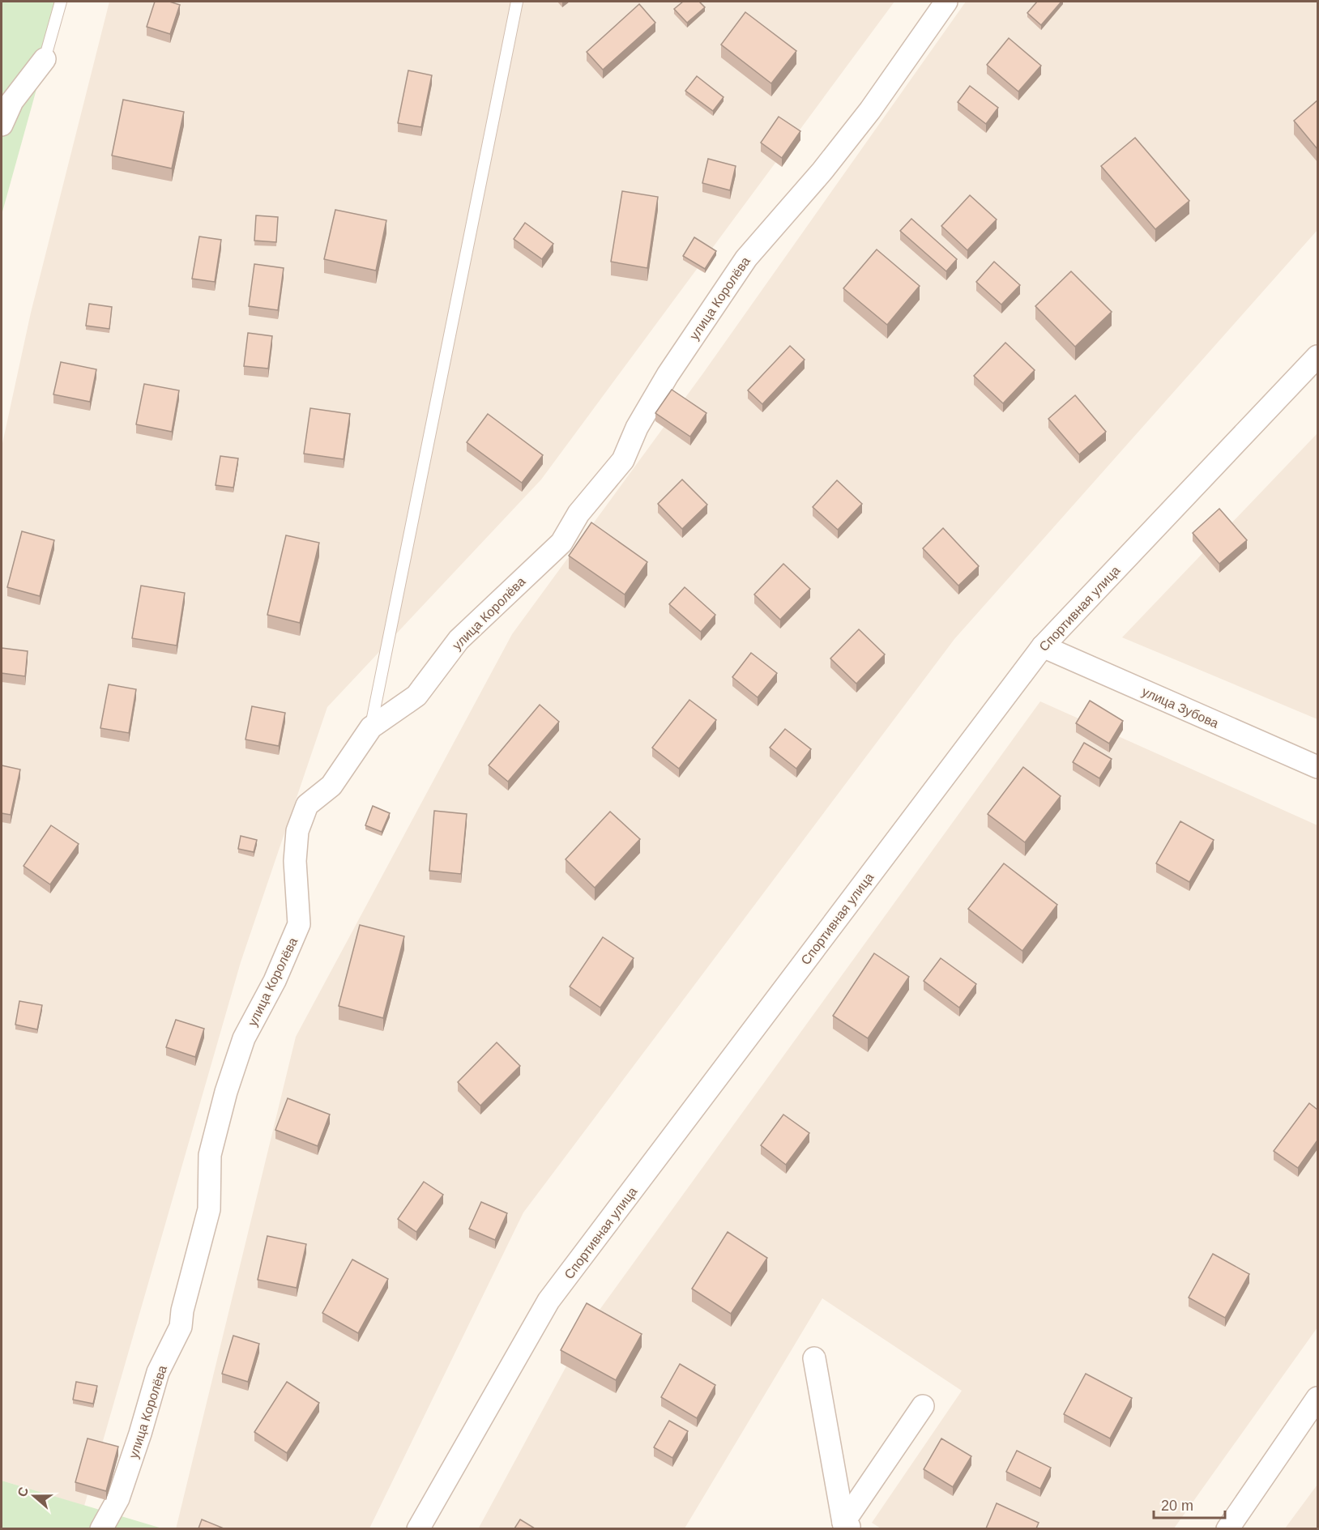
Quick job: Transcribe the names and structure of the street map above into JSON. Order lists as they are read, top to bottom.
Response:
{
  "streets": {
    "street": ["улица Королёва", "Спортивная улица", "улица Зубова"]
  },
  "crossings": [
    ["Спортивная улица", "улица Зубова"]
  ],
  "scale_bar": "20 m",
  "north": "left"
}
